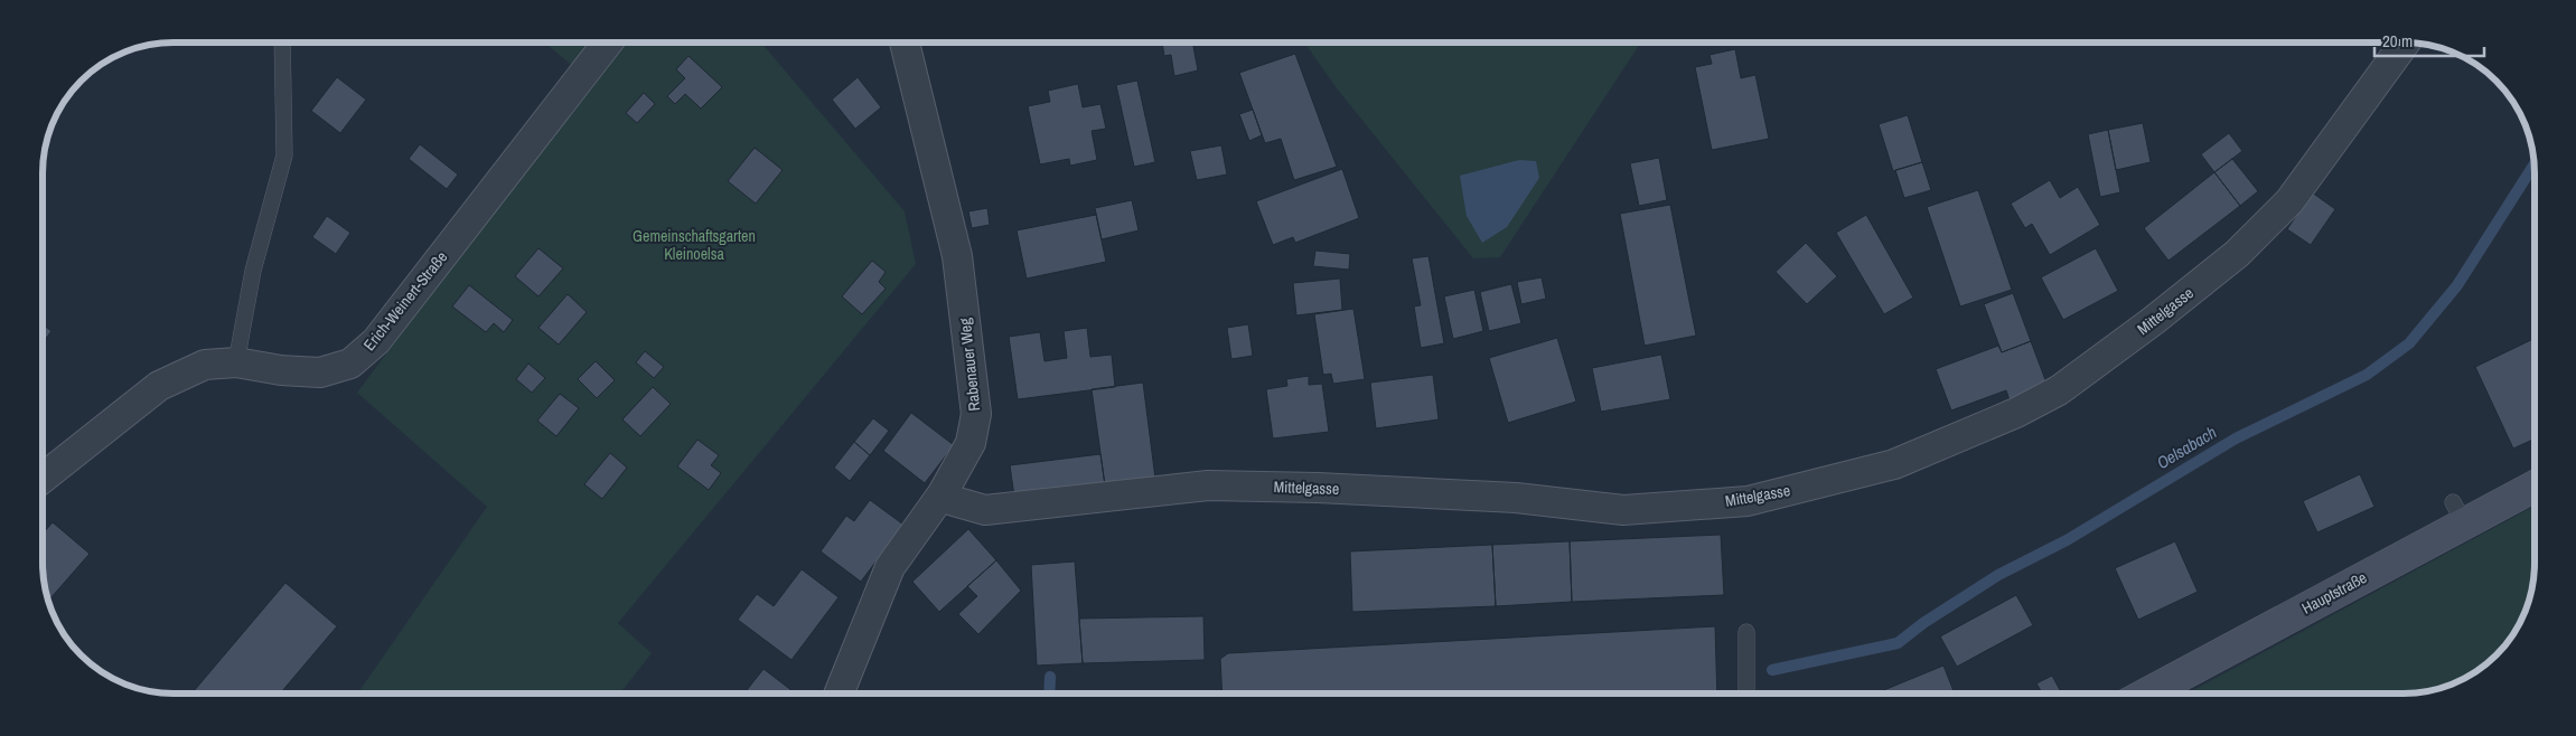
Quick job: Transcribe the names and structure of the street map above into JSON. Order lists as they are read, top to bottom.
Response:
{
  "streets": {
    "main road": ["Hauptstraße"],
    "street": ["Erich-Weinert-Straße", "Mittelgasse", "Rabenauer Weg"]
  },
  "crossings": [
    ["Mittelgasse", "Rabenauer Weg"]
  ],
  "water": ["Oelsabach"],
  "parks": ["Gemeinschaftsgarten Kleinoelsa"],
  "scale_bar": "20 m"
}
